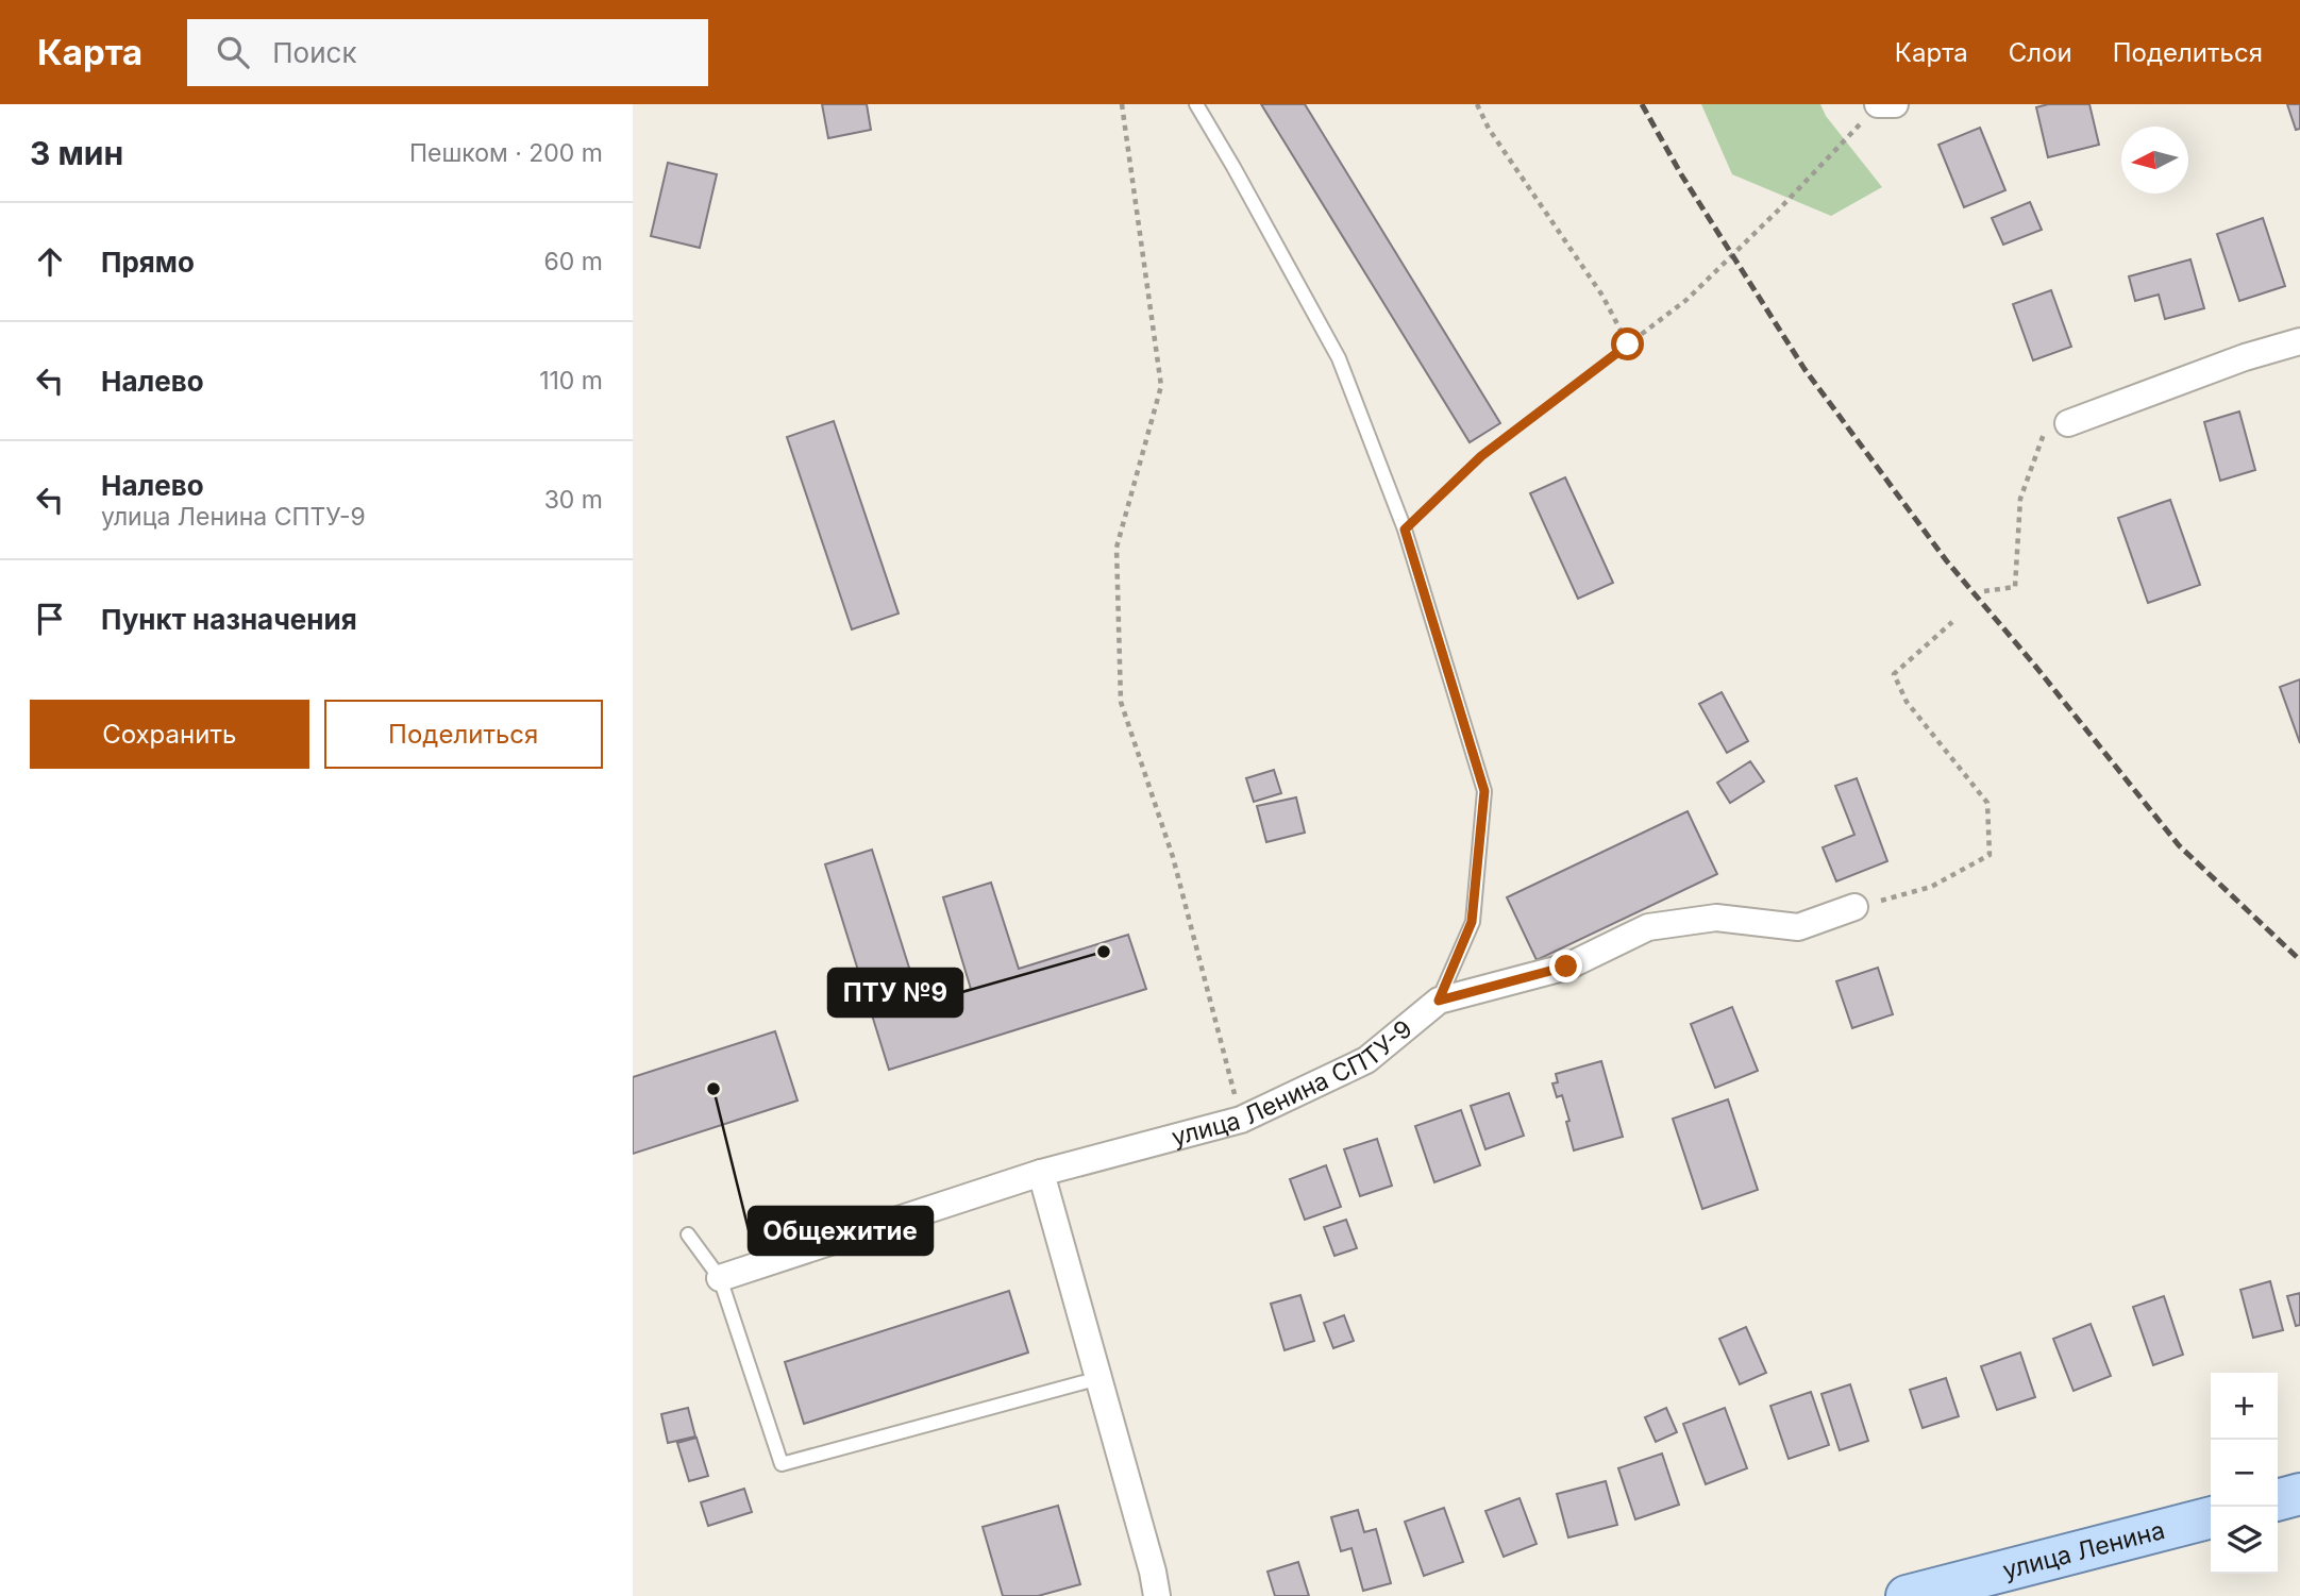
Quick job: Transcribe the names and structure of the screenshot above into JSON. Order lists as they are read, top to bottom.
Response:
{
  "streets": {
    "main road": ["улица Ленина"],
    "street": ["улица Ленина СПТУ-9"]
  },
  "places": ["ПТУ №9", "Общежитие"],
  "north": "left",
  "page": {
    "header": "Карта",
    "search": "Поиск",
    "nav": ["Карта", "Слои", "Поделиться"],
    "heading": ["3 мин", "Пешком · 200 m"],
    "list": [
      ["Прямо", "60 m"],
      ["Налево", "110 m"],
      ["Налево", "улица Ленина СПТУ-9", "30 m"],
      "Пункт назначения"
    ],
    "buttons": ["Сохранить", "Поделиться"],
    "map_buttons": ["+", "−"]
  }
}
